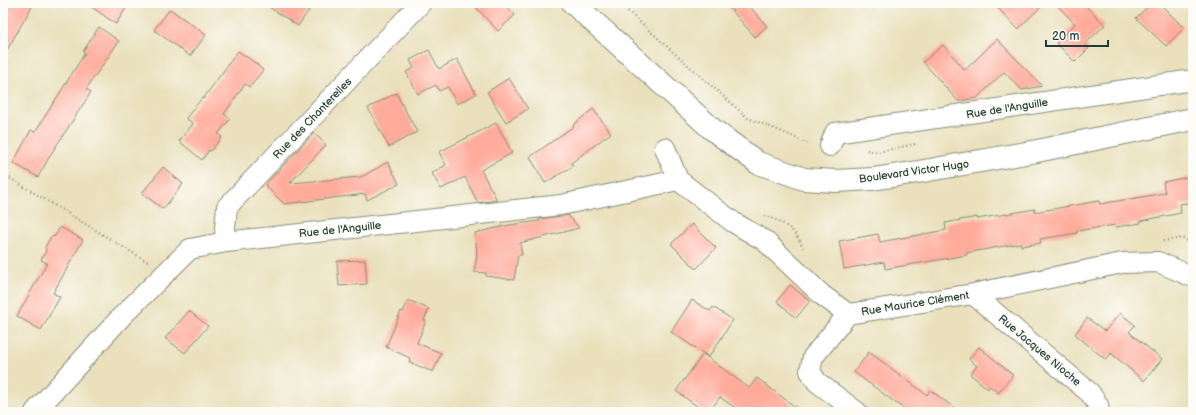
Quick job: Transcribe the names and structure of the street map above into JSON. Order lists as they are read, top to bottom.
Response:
{
  "streets": {
    "main road": ["Boulevard Victor Hugo"],
    "street": [
      "Rue de l'Anguille",
      "Rue des Chanterelles",
      "Rue Maurice Clément",
      "Rue Jacques Nioche"
    ]
  },
  "crossings": [
    ["Rue de l'Anguille", "Rue des Chanterelles"],
    ["Rue de l'Anguille", "Rue Maurice Clément"],
    ["Rue Maurice Clément", "Rue Jacques Nioche"]
  ],
  "scale_bar": "20 m"
}
